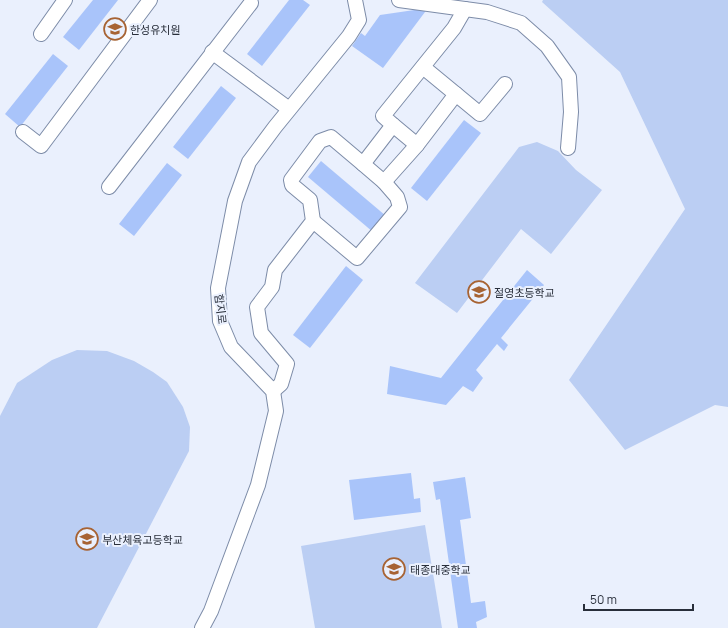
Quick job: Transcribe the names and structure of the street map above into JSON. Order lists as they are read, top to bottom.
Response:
{
  "streets": {
    "street": ["함지로"]
  },
  "places": {
    "school or university": [
      "한성유치원",
      "절영초등학교",
      "부산체육고등학교",
      "태종대중학교"
    ]
  },
  "scale_bar": "50 m"
}
